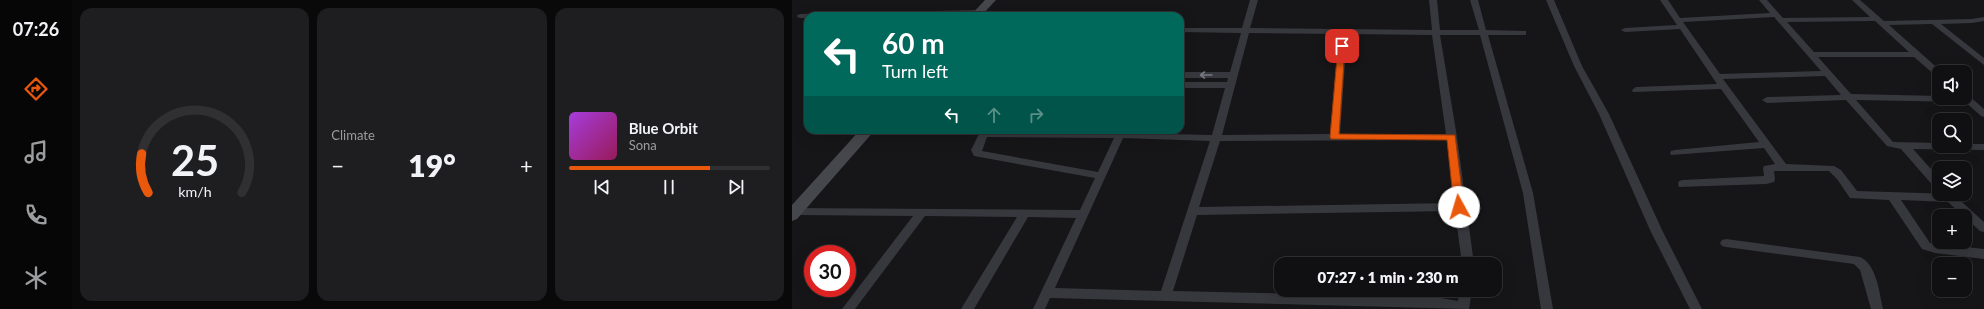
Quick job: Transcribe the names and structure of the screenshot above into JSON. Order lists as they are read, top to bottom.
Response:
{
  "page": {
    "tabs": "07:26",
    "tile": "Climate",
    "turn": ["60 m", "Turn left"],
    "map_buttons": ["+", "−"],
    "song": ["Blue Orbit", "Sona"],
    "heat": ["−", "19°", "+"],
    "limit": "30",
    "trip": "07:27 · 1 min · 230 m",
    "gauge": ["25", "km/h"]
  }
}
